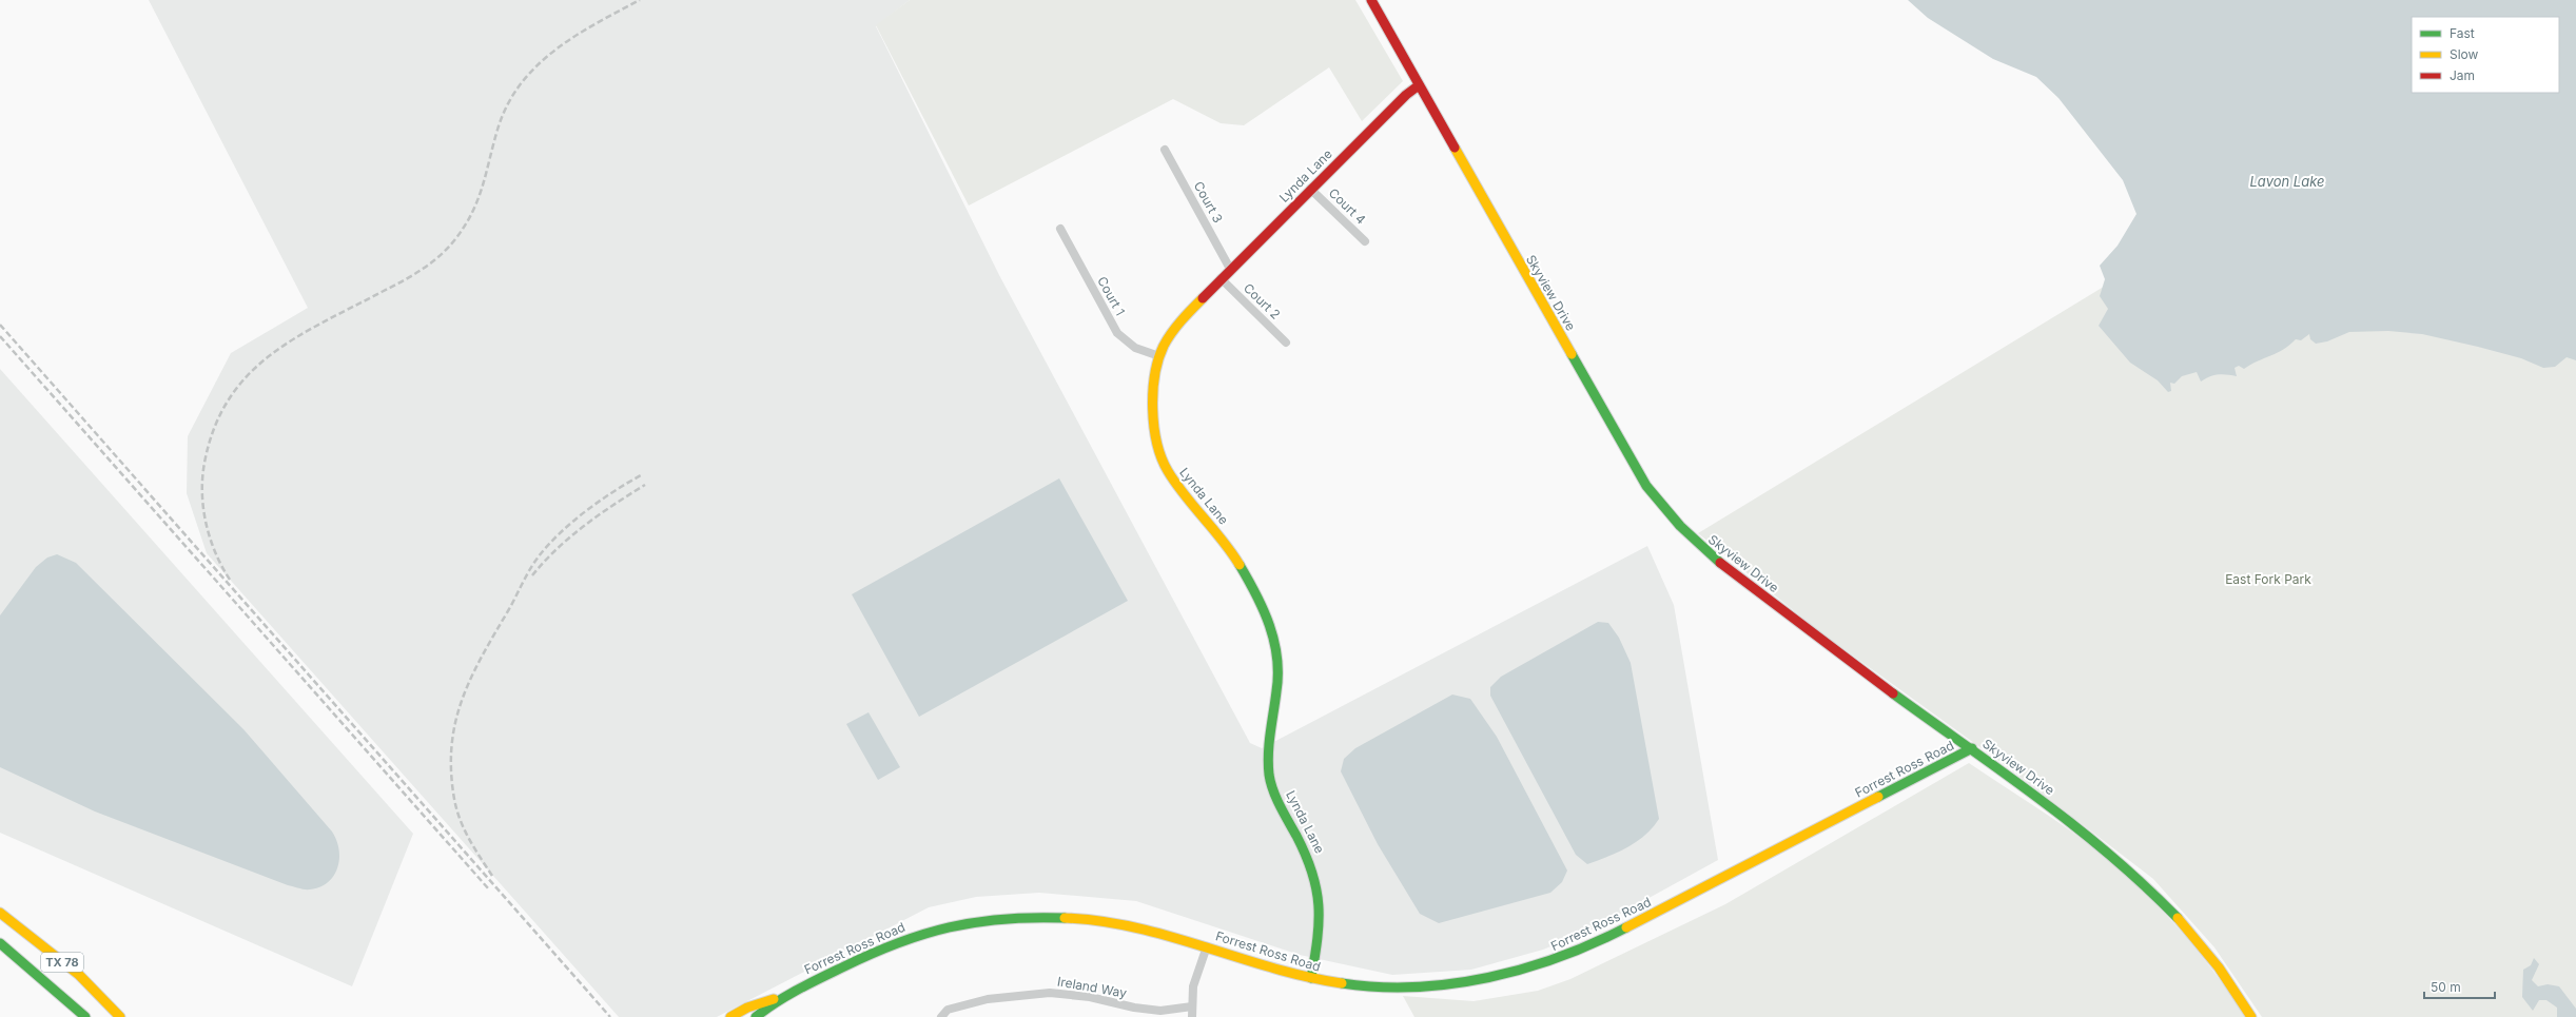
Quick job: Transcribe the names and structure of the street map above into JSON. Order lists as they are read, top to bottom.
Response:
{
  "streets": {
    "street": [
      "Lynda Lane",
      "Court 3",
      "Court 4",
      "Skyview Drive",
      "Court 1",
      "Court 2",
      "Forrest Ross Road",
      "TX 78",
      "Ireland Way"
    ]
  },
  "crossings": [
    ["Lynda Lane", "Court 3"],
    ["Lynda Lane", "Court 4"],
    ["Lynda Lane", "Skyview Drive"],
    ["Lynda Lane", "Court 1"],
    ["Lynda Lane", "Court 2"],
    ["Lynda Lane", "Forrest Ross Road"],
    ["Skyview Drive", "Forrest Ross Road"]
  ],
  "water": ["Lavon Lake"],
  "parks": ["East Fork Park"],
  "legend": ["Fast", "Slow", "Jam"],
  "scale_bar": "50 m"
}
